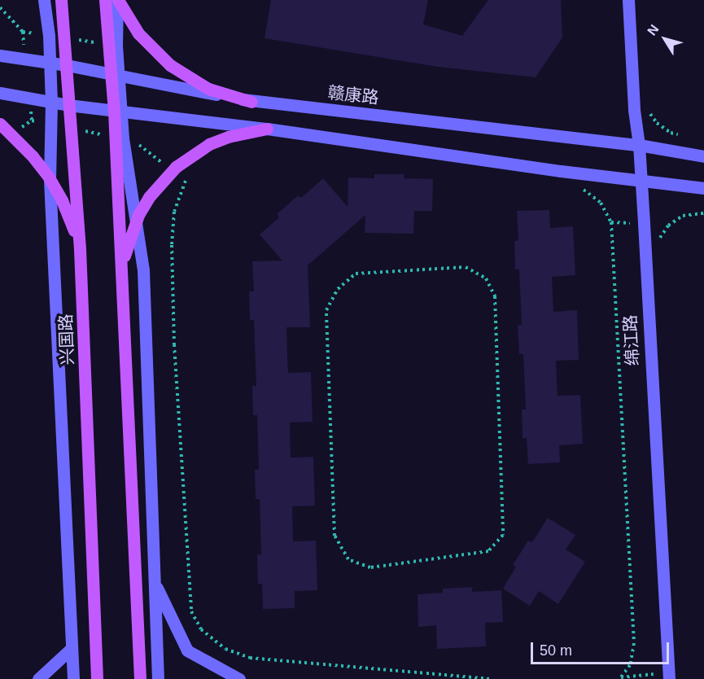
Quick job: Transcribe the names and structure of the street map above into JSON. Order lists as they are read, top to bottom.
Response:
{
  "streets": {
    "main road": ["兴国路"],
    "street": ["赣康路", "绵江路"]
  },
  "crossings": [
    ["赣康路", "兴国路"],
    ["赣康路", "绵江路"]
  ],
  "scale_bar": "50 m",
  "north": "top left"
}
